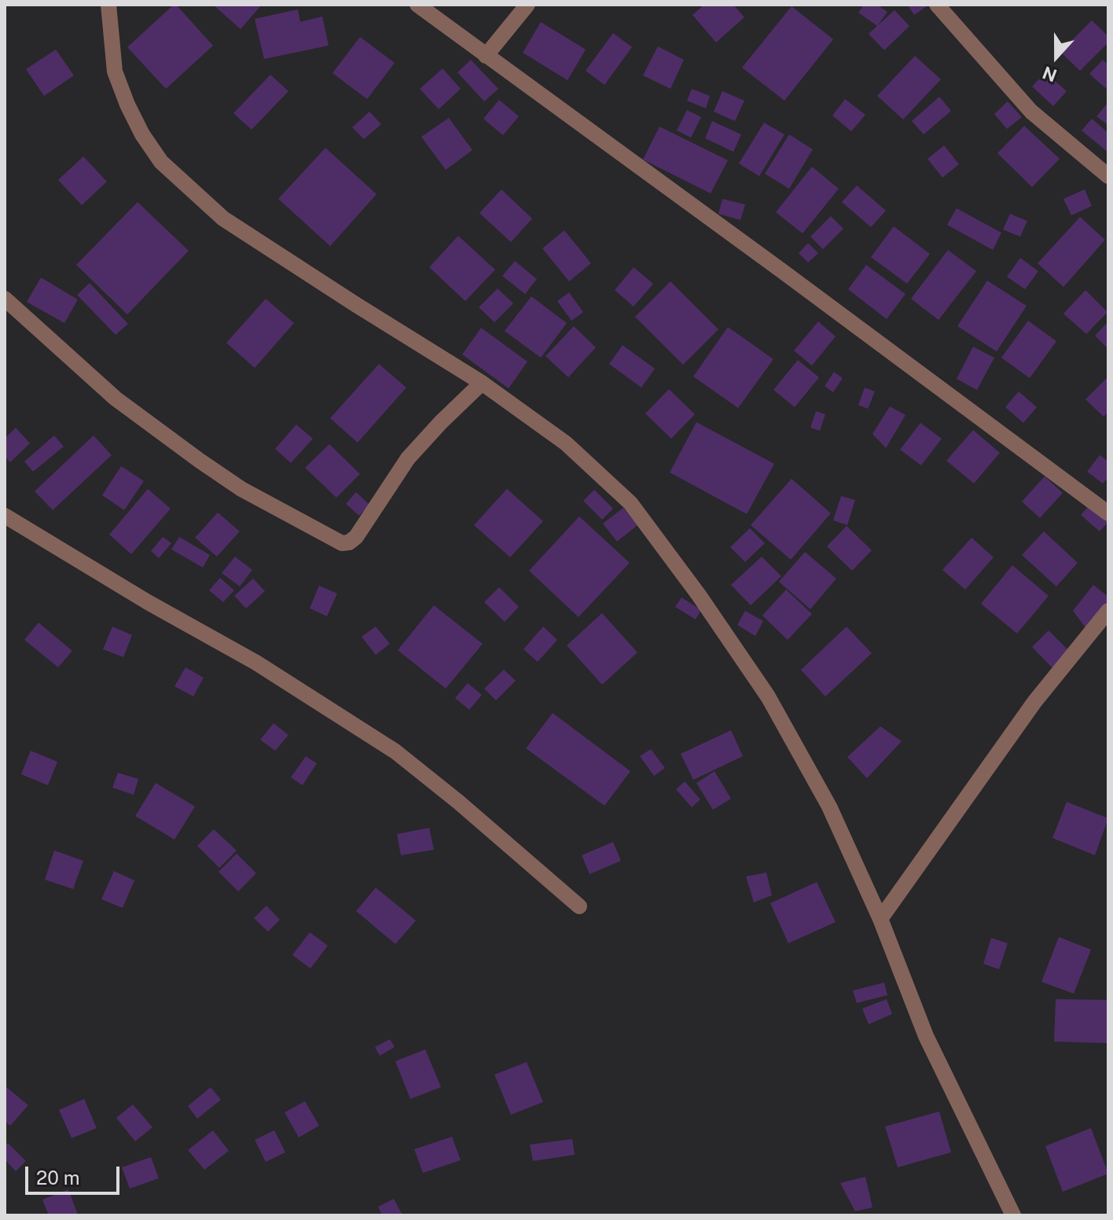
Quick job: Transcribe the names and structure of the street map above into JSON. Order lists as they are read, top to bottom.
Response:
{
  "scale_bar": "20 m",
  "north": "bottom"
}
